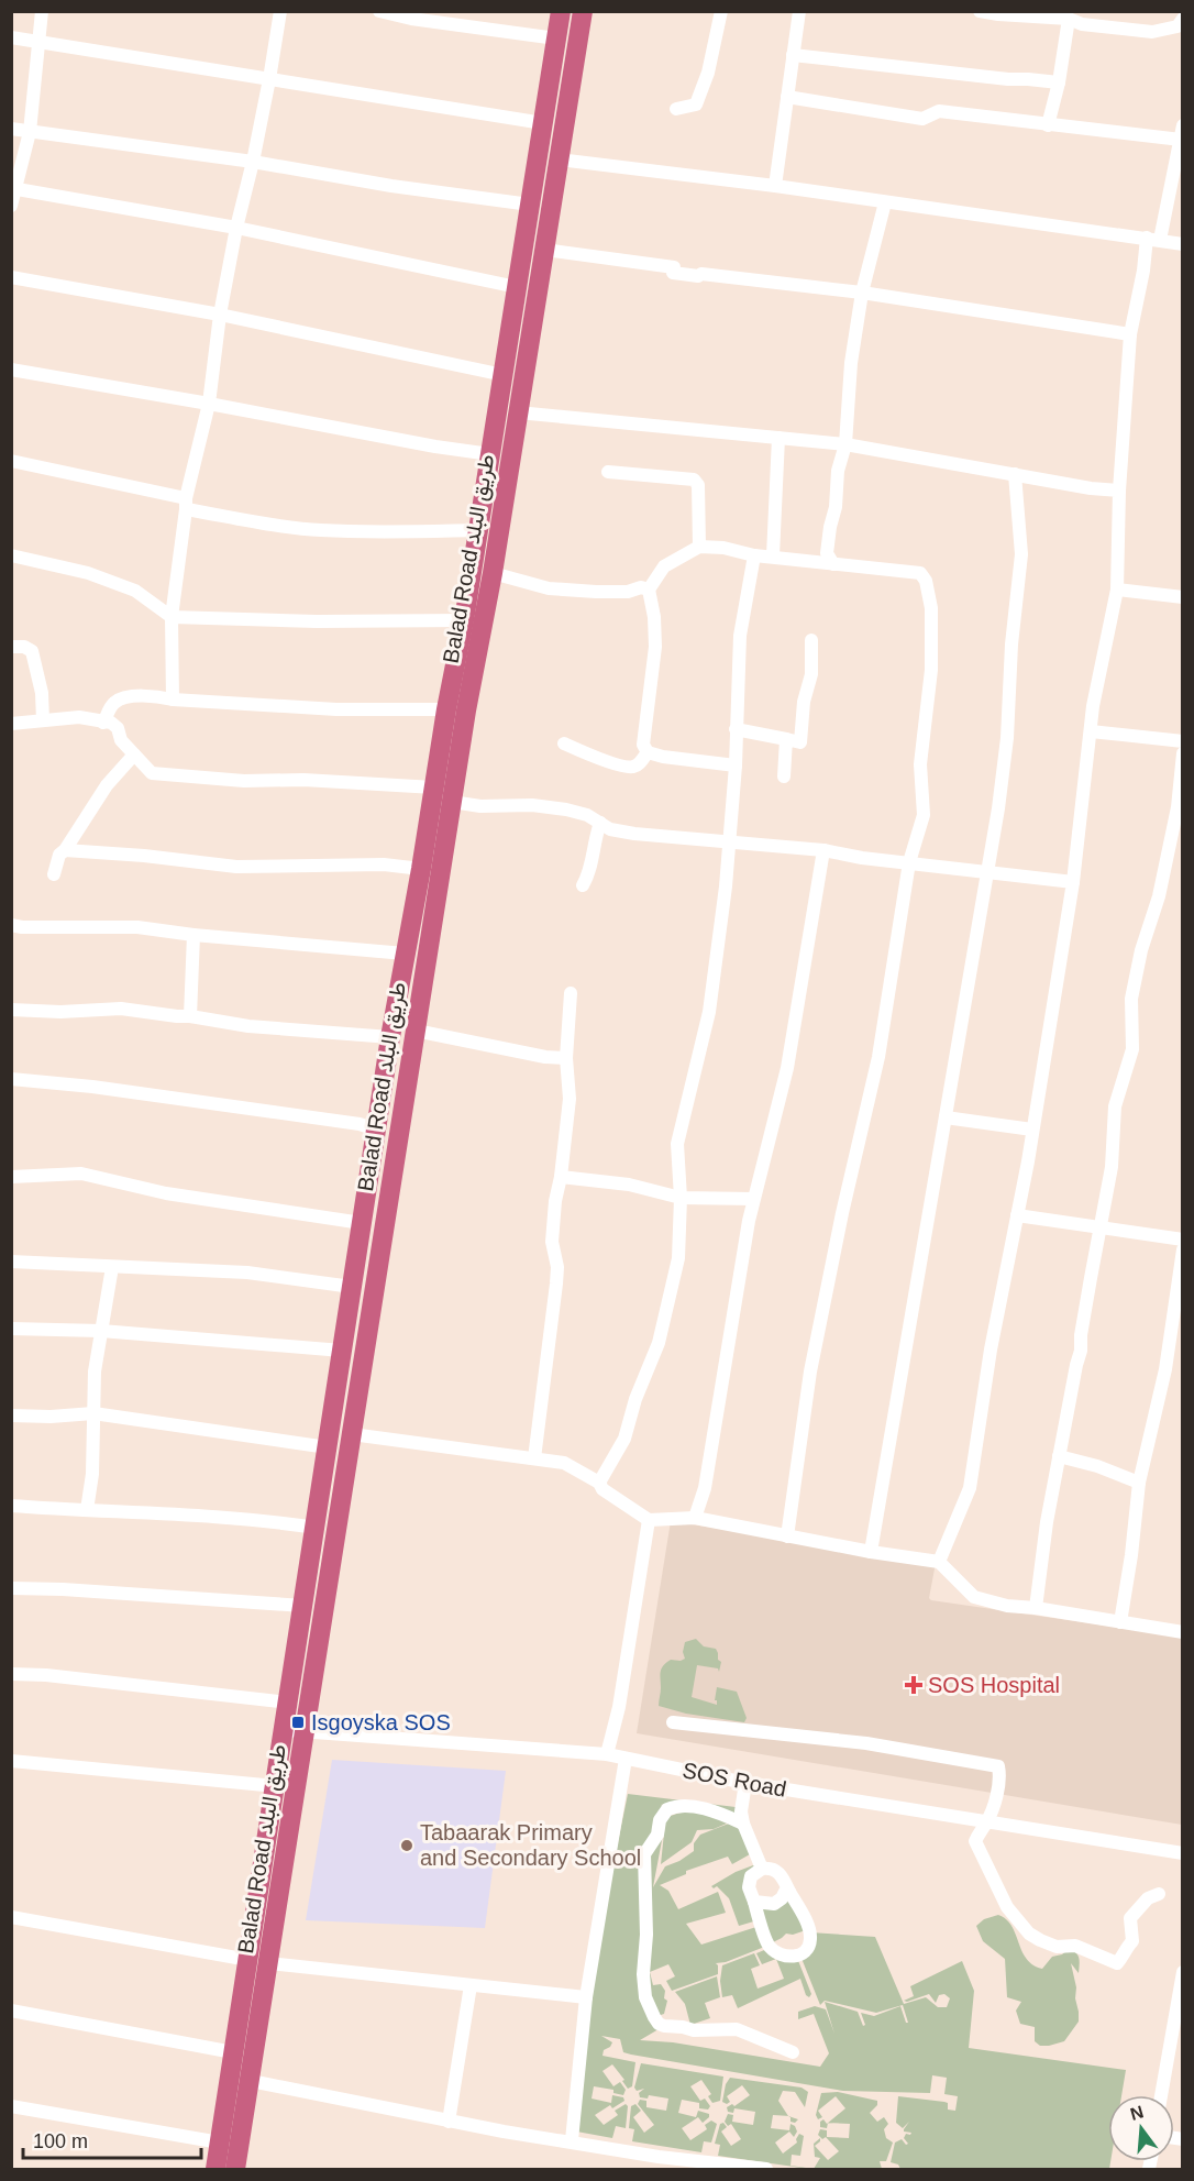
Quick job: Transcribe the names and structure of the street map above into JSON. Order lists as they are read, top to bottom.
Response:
{
  "streets": {
    "highway": ["Balad Road طريق البلد"],
    "street": ["SOS Road"]
  },
  "crossings": [
    ["Balad Road طريق البلد", "SOS Road"]
  ],
  "places": {
    "health": ["SOS Hospital"],
    "transit": ["Isgoyska SOS"],
    "other": ["Tabaarak Primary and Secondary School"]
  },
  "scale_bar": "100 m",
  "north": "top"
}
